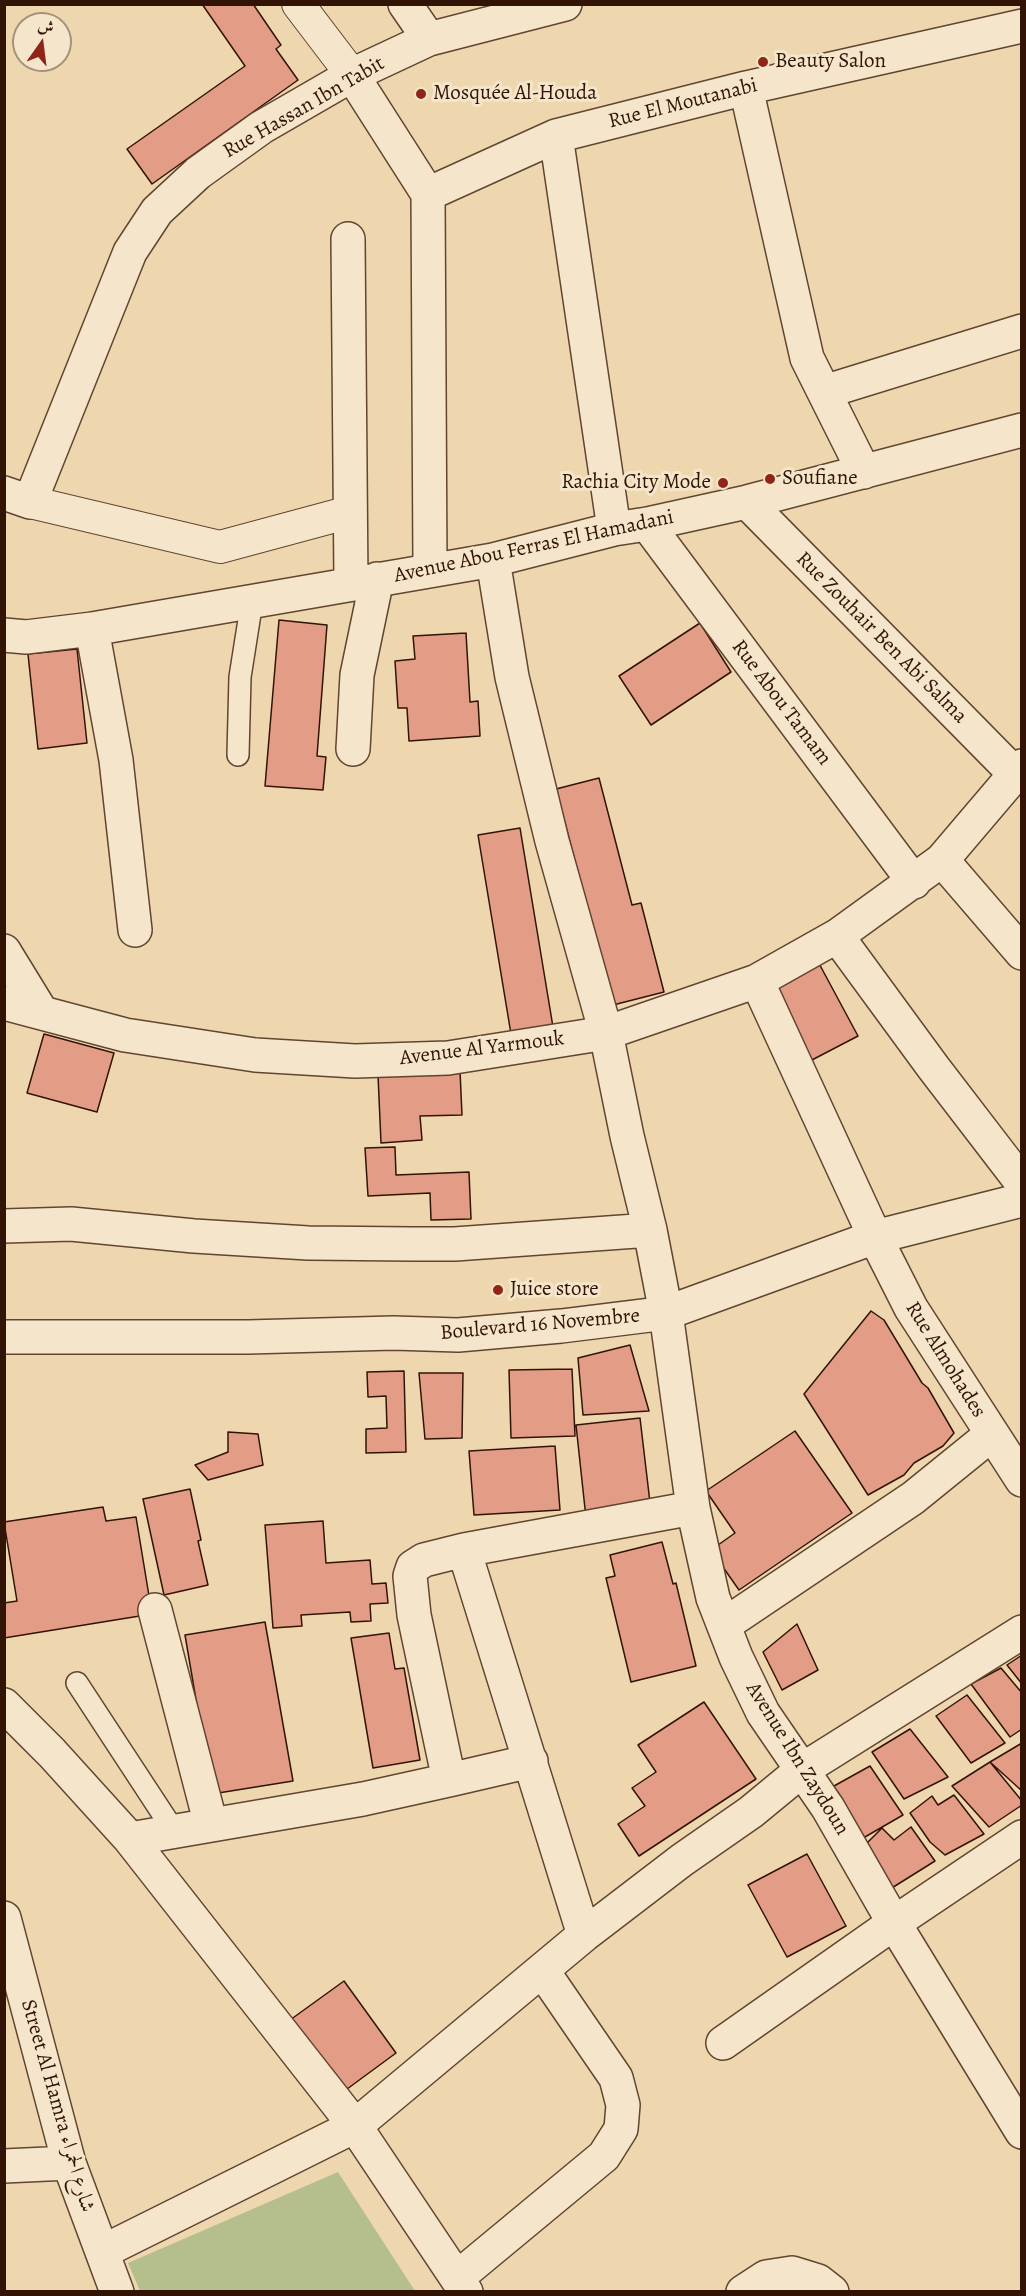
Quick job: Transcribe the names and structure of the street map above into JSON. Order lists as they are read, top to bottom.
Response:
{
  "streets": {
    "street": [
      "Rue El Moutanabi",
      "Rue Hassan Ibn Tabit",
      "Avenue Abou Ferras El Hamadani",
      "Rue Zouhair Ben Abi Salma",
      "Rue Abou Tamam",
      "Avenue Al Yarmouk",
      "Boulevard 16 Novembre",
      "Rue Almohades",
      "Avenue Ibn Zaydoun",
      "Street Al Hamra شارع الحمراء"
    ]
  },
  "crossings": [
    ["Avenue Abou Ferras El Hamadani", "Rue Zouhair Ben Abi Salma"],
    ["Avenue Abou Ferras El Hamadani", "Rue Abou Tamam"],
    ["Avenue Abou Ferras El Hamadani", "Avenue Ibn Zaydoun"],
    ["Rue Zouhair Ben Abi Salma", "Avenue Al Yarmouk"],
    ["Rue Abou Tamam", "Avenue Al Yarmouk"],
    ["Avenue Al Yarmouk", "Rue Almohades"],
    ["Avenue Al Yarmouk", "Avenue Ibn Zaydoun"],
    ["Boulevard 16 Novembre", "Rue Almohades"],
    ["Boulevard 16 Novembre", "Avenue Ibn Zaydoun"]
  ],
  "places": [
    "Beauty Salon",
    "Mosquée Al-Houda",
    "Soufiane",
    "Rachia City Mode",
    "Juice store"
  ],
  "north": "top"
}
